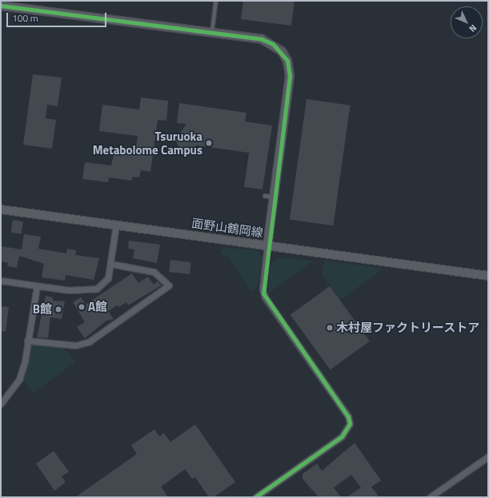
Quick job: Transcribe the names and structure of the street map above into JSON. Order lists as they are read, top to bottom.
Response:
{
  "streets": {
    "main road": ["面野山鶴岡線"]
  },
  "places": [
    "Tsuruoka Metabolome Campus",
    "A館",
    "B館",
    "木村屋ファクトリーストア"
  ],
  "scale_bar": "100 m",
  "north": "bottom right"
}
